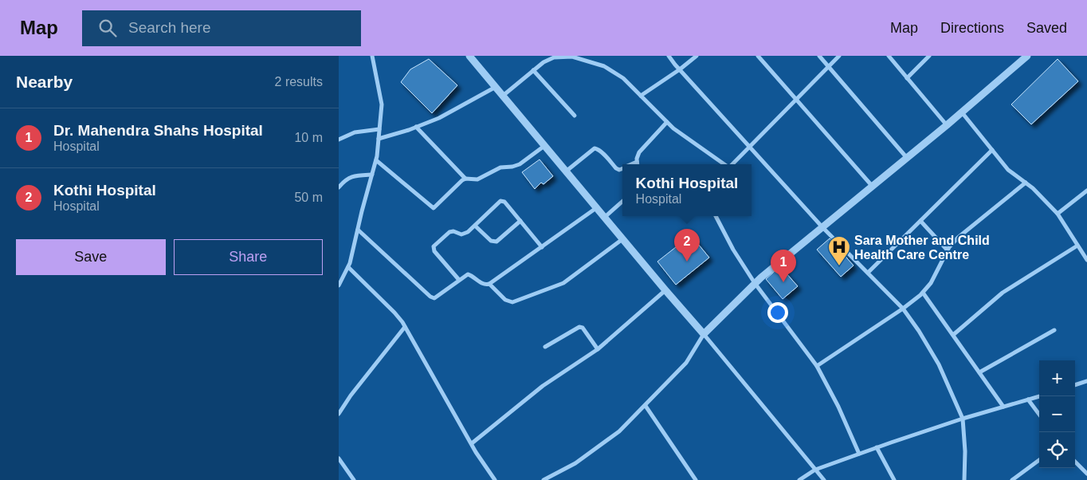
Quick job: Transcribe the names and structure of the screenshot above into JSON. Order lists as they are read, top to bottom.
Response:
{
  "places": {
    "hospital": ["Sara Mother and Child Health Care Centre"]
  },
  "page": {
    "header": "Map",
    "search": "Search here",
    "nav": ["Map", "Directions", "Saved"],
    "heading": ["Nearby", "2 results"],
    "list": [
      {
        "mark": "1",
        "name": "Dr. Mahendra Shahs Hospital",
        "note": "Hospital",
        "value": "10 m"
      },
      {
        "mark": "2",
        "name": "Kothi Hospital",
        "note": "Hospital",
        "value": "50 m"
      }
    ],
    "popup": ["Kothi Hospital", "Hospital"],
    "buttons": ["Save", "Share"],
    "pins": ["2", "1"],
    "map_buttons": ["+", "−"]
  }
}
